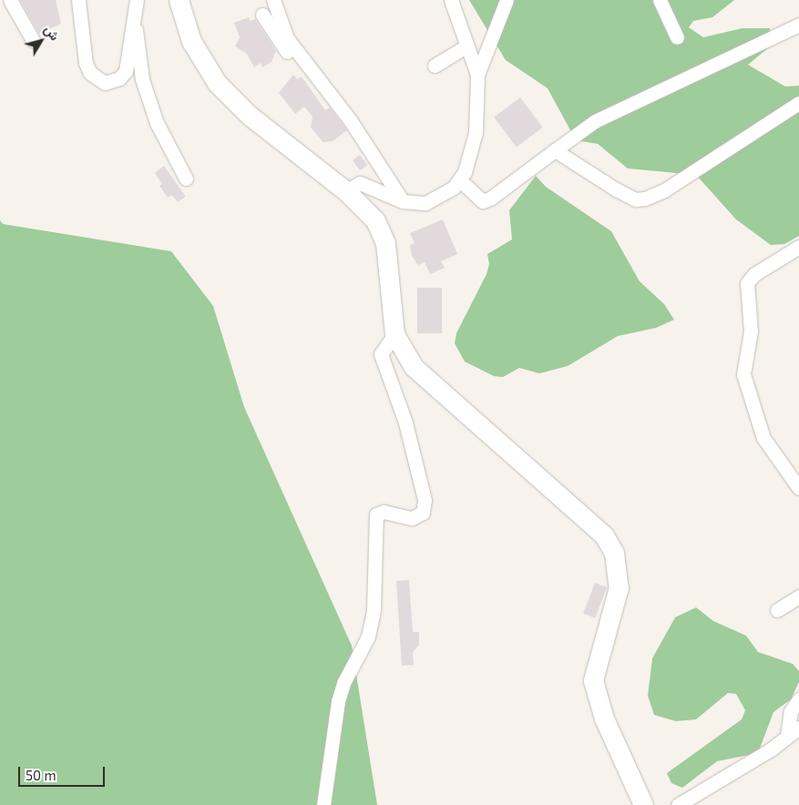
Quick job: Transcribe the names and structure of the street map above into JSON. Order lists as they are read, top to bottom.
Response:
{
  "scale_bar": "50 m",
  "north": "top right"
}
